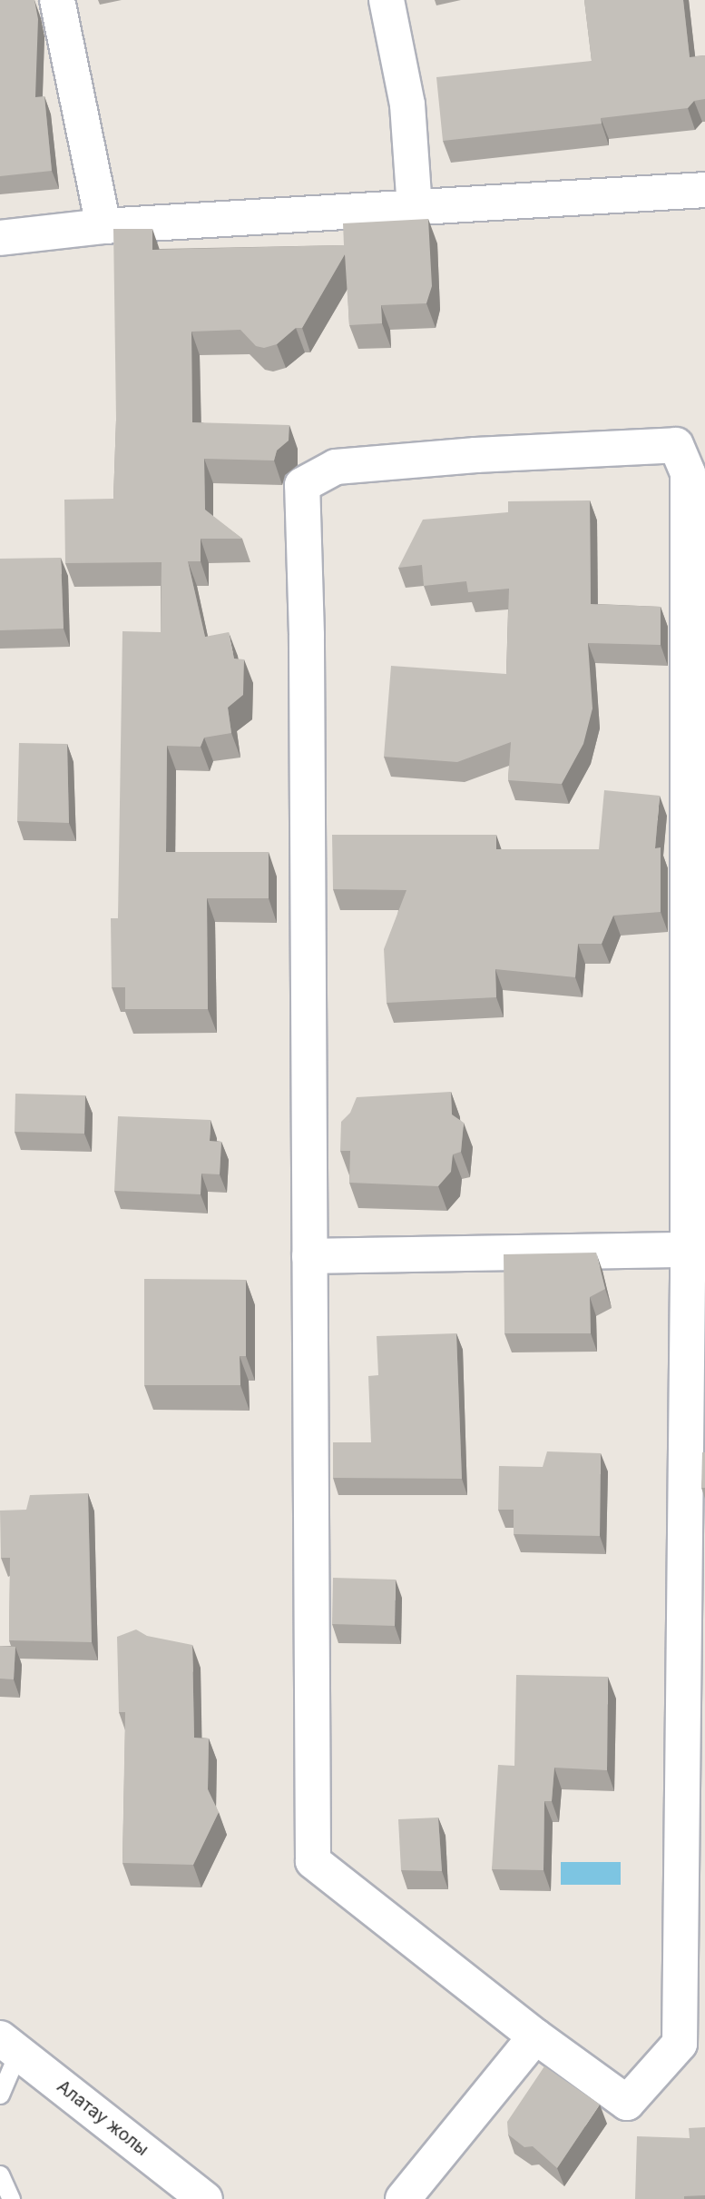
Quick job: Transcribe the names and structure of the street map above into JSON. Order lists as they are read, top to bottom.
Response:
{
  "streets": {
    "street": ["Алатау жолы"]
  }
}
